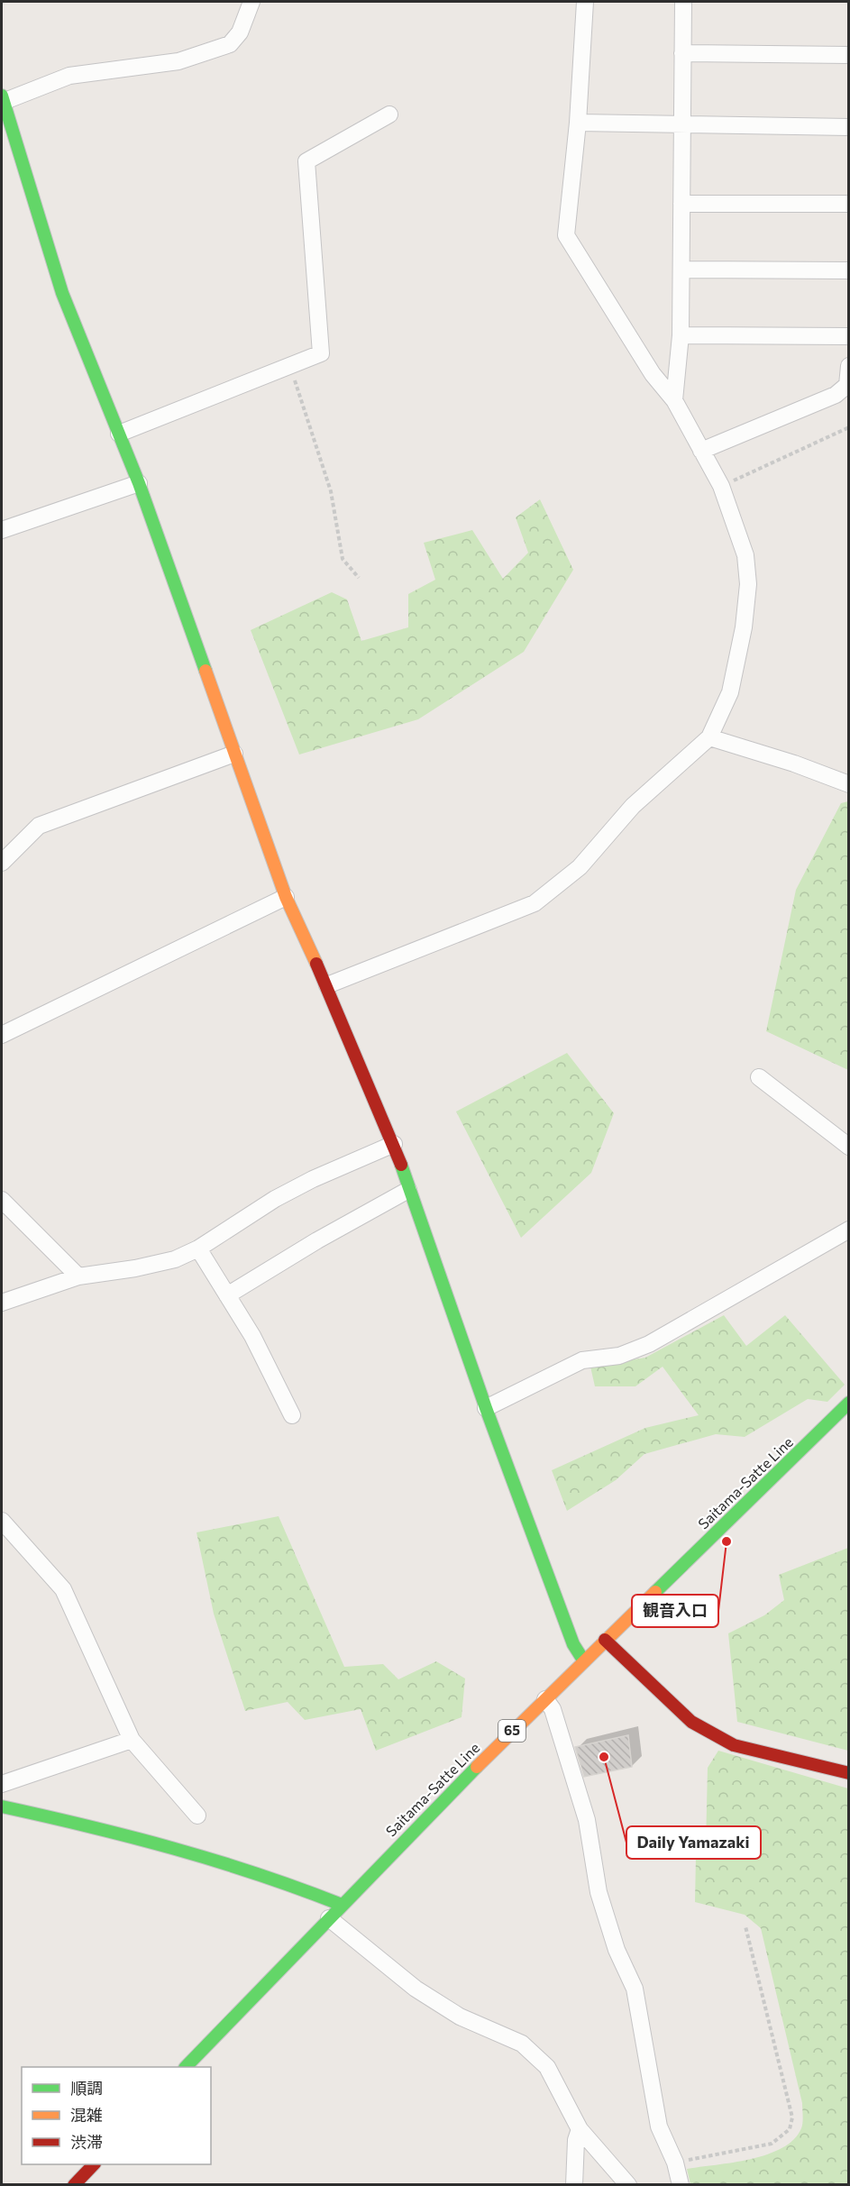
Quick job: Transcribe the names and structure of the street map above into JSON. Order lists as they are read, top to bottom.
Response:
{
  "streets": {
    "street": ["Saitama-Satte Line", "65"]
  },
  "places": ["観音入口", "Daily Yamazaki"],
  "legend": ["順調", "混雑", "渋滞"]
}
